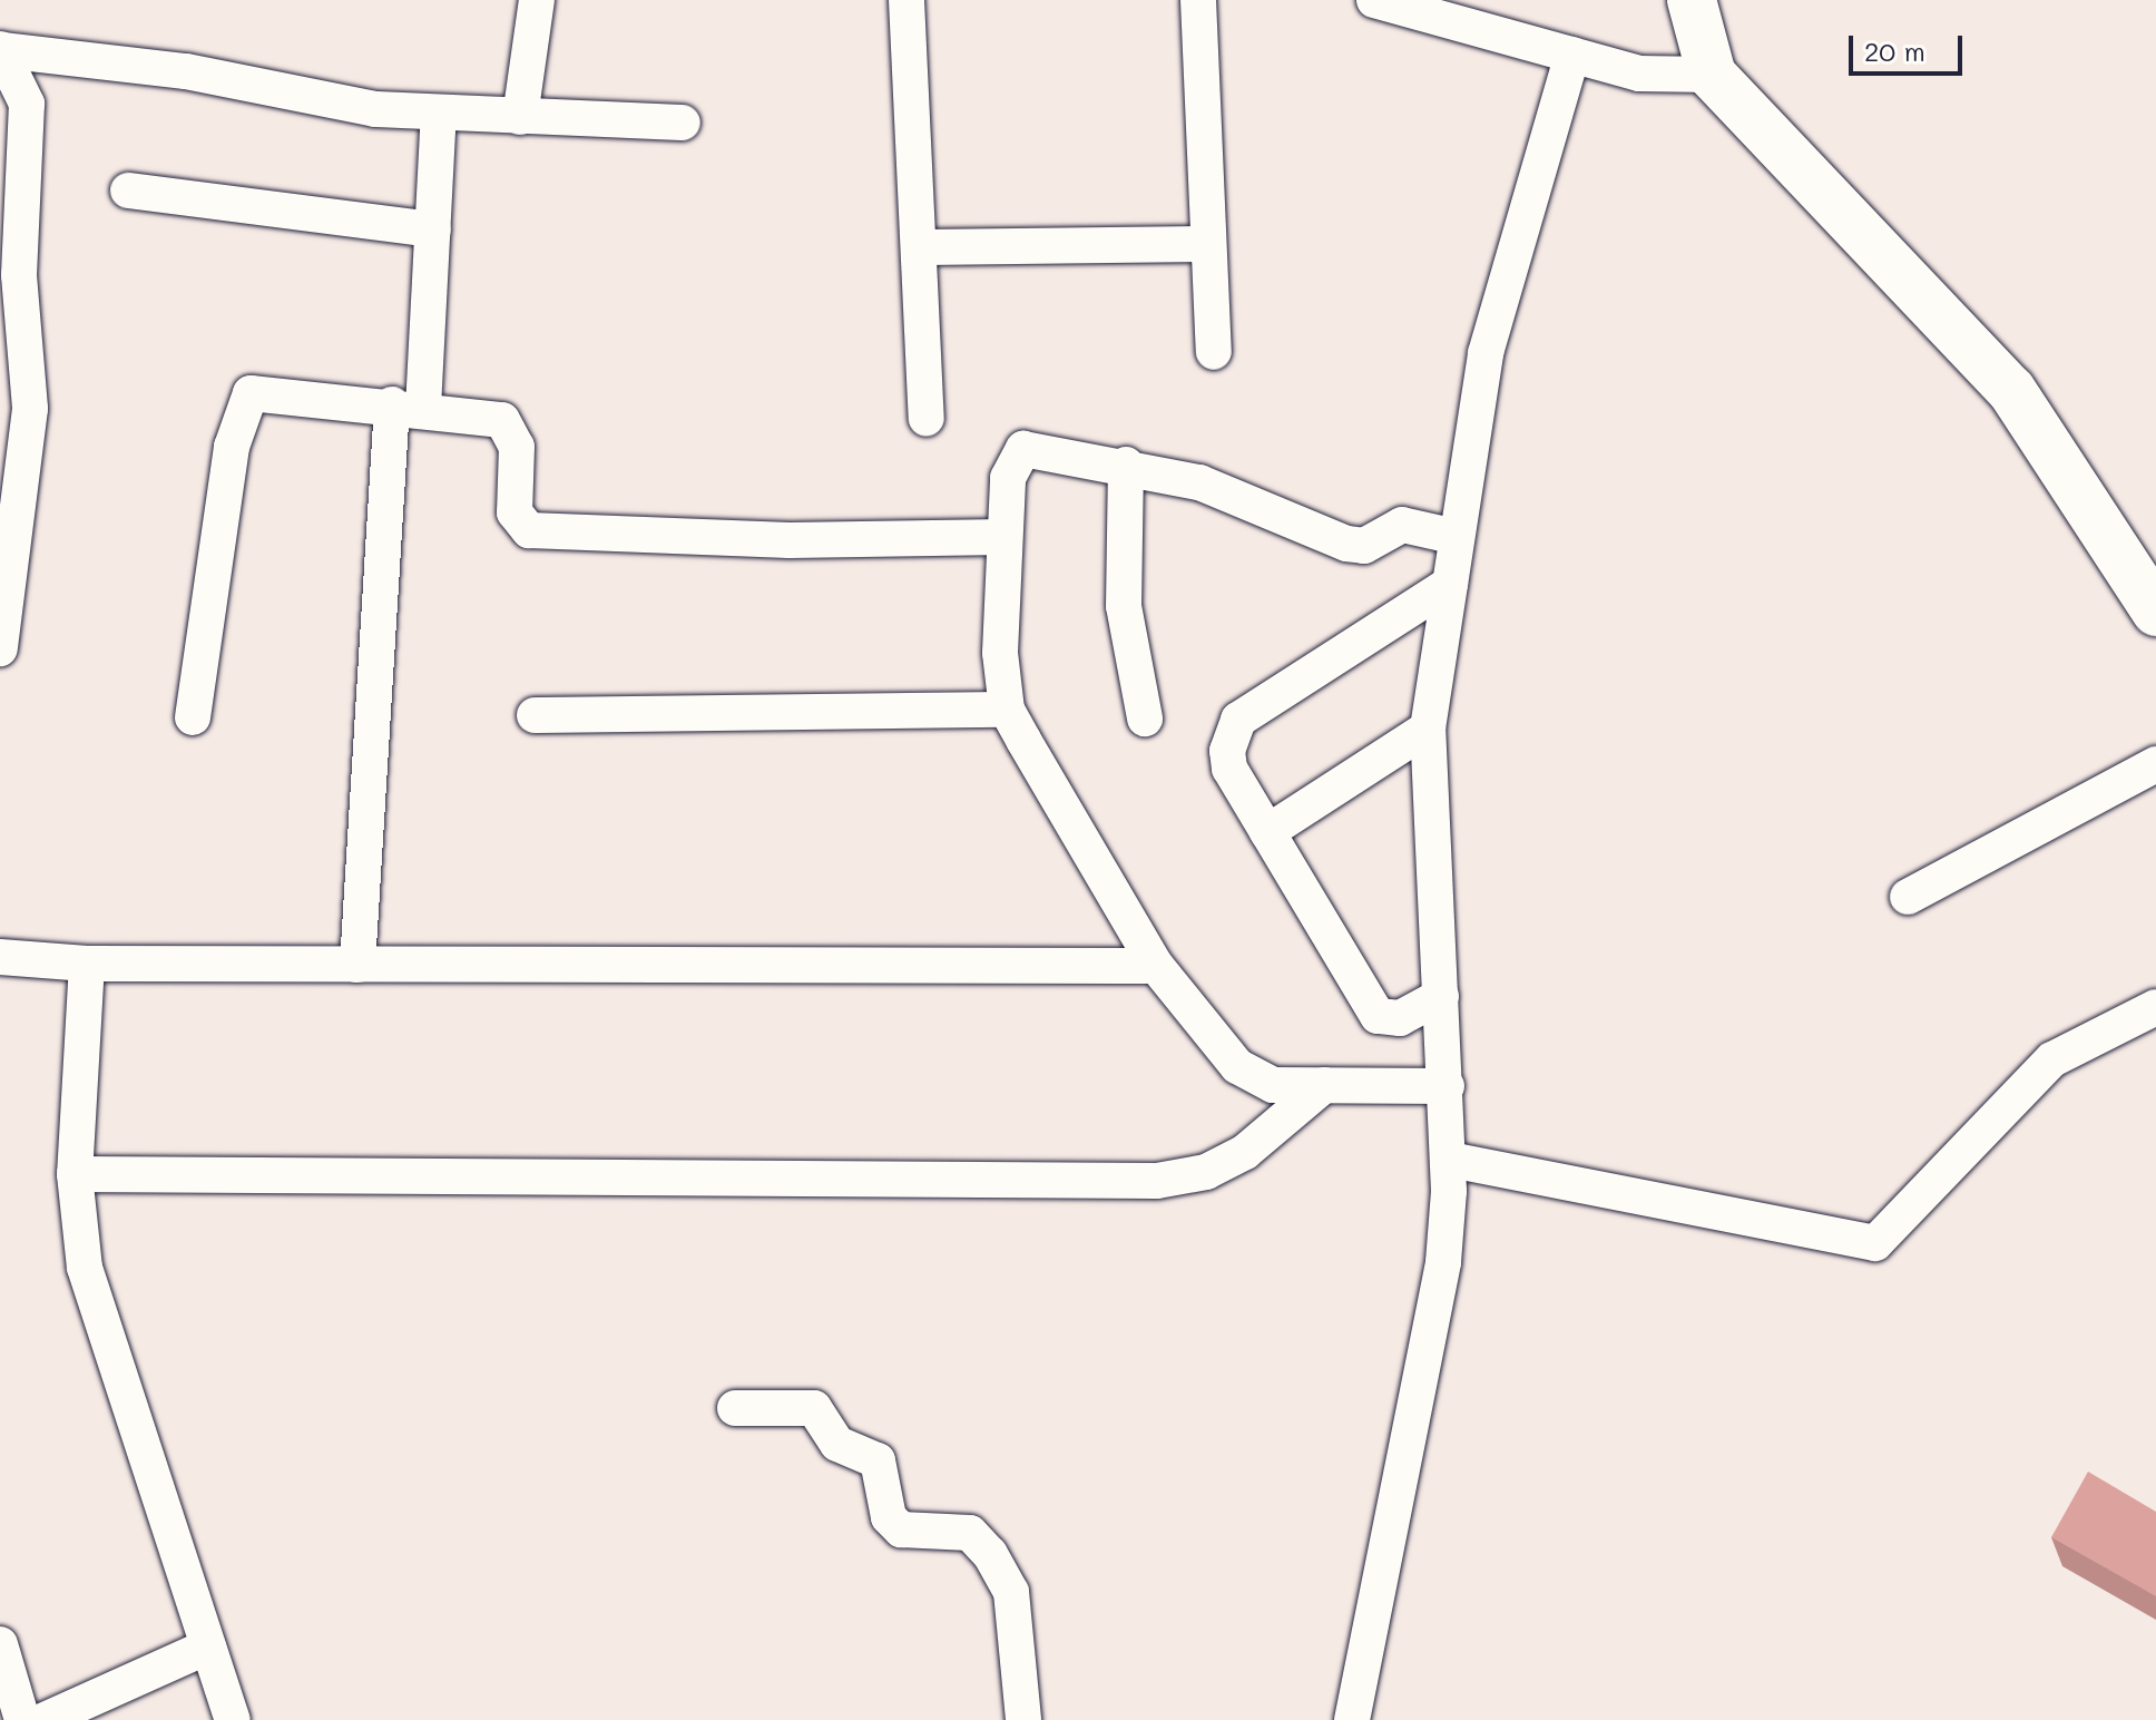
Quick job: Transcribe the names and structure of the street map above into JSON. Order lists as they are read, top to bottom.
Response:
{
  "scale_bar": "20 m"
}
